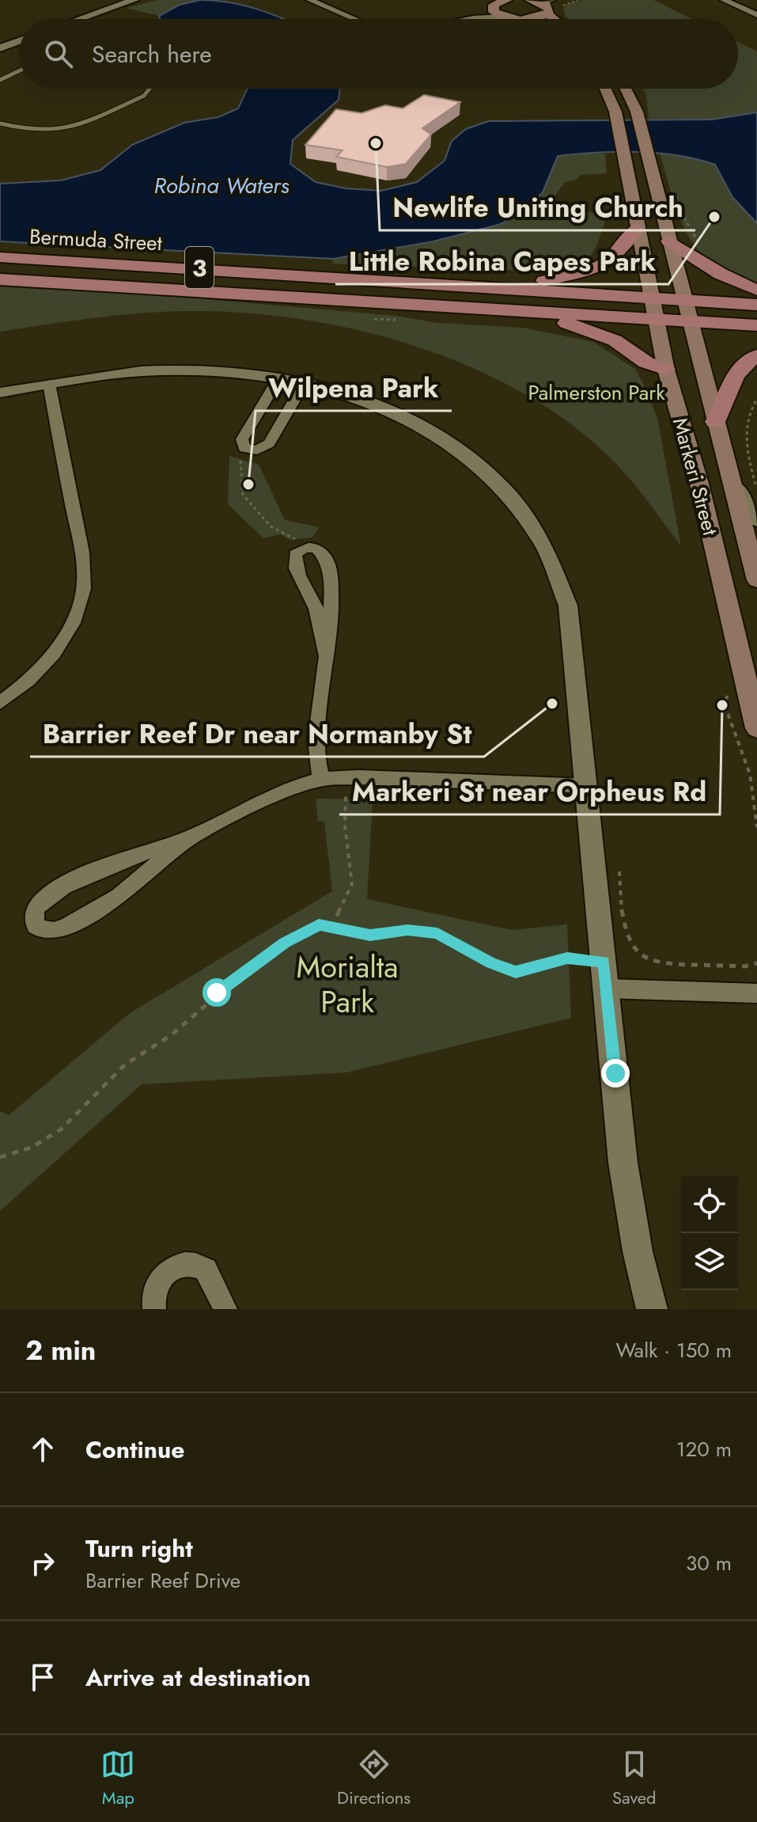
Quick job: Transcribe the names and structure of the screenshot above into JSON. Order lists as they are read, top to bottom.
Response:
{
  "streets": {
    "main road": ["Bermuda Street", "3", "Markeri Street"]
  },
  "crossings": [
    ["Bermuda Street", "Markeri Street"]
  ],
  "water": ["Robina Waters"],
  "parks": ["Palmerston Park", "Morialta Park"],
  "places": [
    "Newlife Uniting Church",
    "Little Robina Capes Park",
    "Wilpena Park",
    "Barrier Reef Dr near Normanby St",
    "Markeri St near Orpheus Rd"
  ],
  "page": {
    "search": "Search here",
    "heading": ["2 min", "Walk · 150 m"],
    "list": [
      ["Continue", "120 m"],
      ["Turn right", "Barrier Reef Drive", "30 m"],
      "Arrive at destination"
    ],
    "nav": ["Map", "Directions", "Saved"]
  }
}
